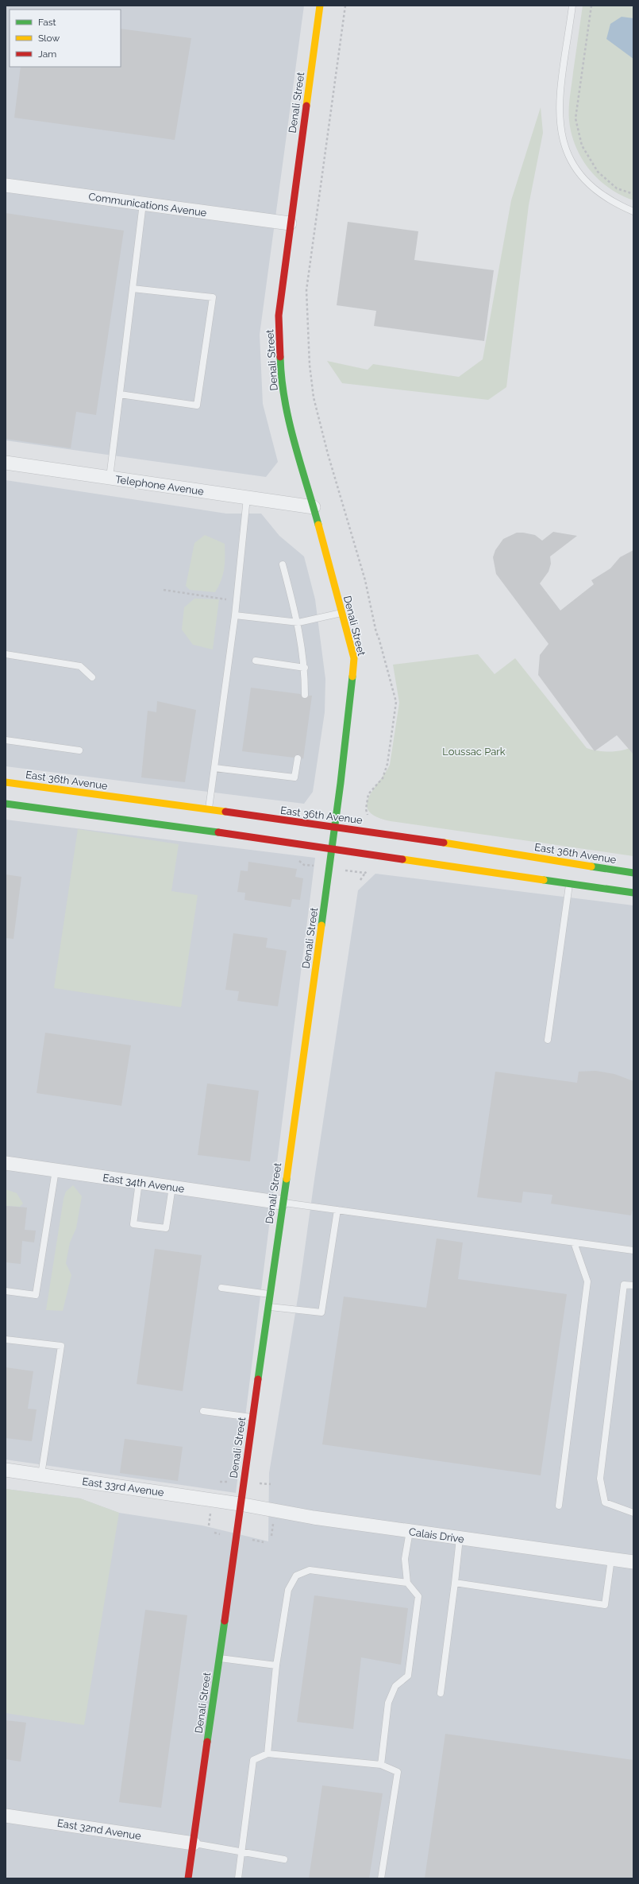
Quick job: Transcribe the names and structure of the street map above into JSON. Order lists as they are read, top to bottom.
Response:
{
  "streets": {
    "street": [
      "Denali Street",
      "Communications Avenue",
      "Telephone Avenue",
      "East 36th Avenue",
      "East 34th Avenue",
      "East 33rd Avenue",
      "Calais Drive",
      "East 32nd Avenue"
    ]
  },
  "crossings": [
    ["Denali Street", "Communications Avenue"],
    ["Denali Street", "Telephone Avenue"],
    ["Denali Street", "East 36th Avenue"],
    ["Denali Street", "East 34th Avenue"],
    ["Denali Street", "East 33rd Avenue"],
    ["Denali Street", "Calais Drive"],
    ["Denali Street", "East 32nd Avenue"],
    ["East 33rd Avenue", "Calais Drive"]
  ],
  "parks": ["Loussac Park"],
  "legend": ["Fast", "Slow", "Jam"]
}
